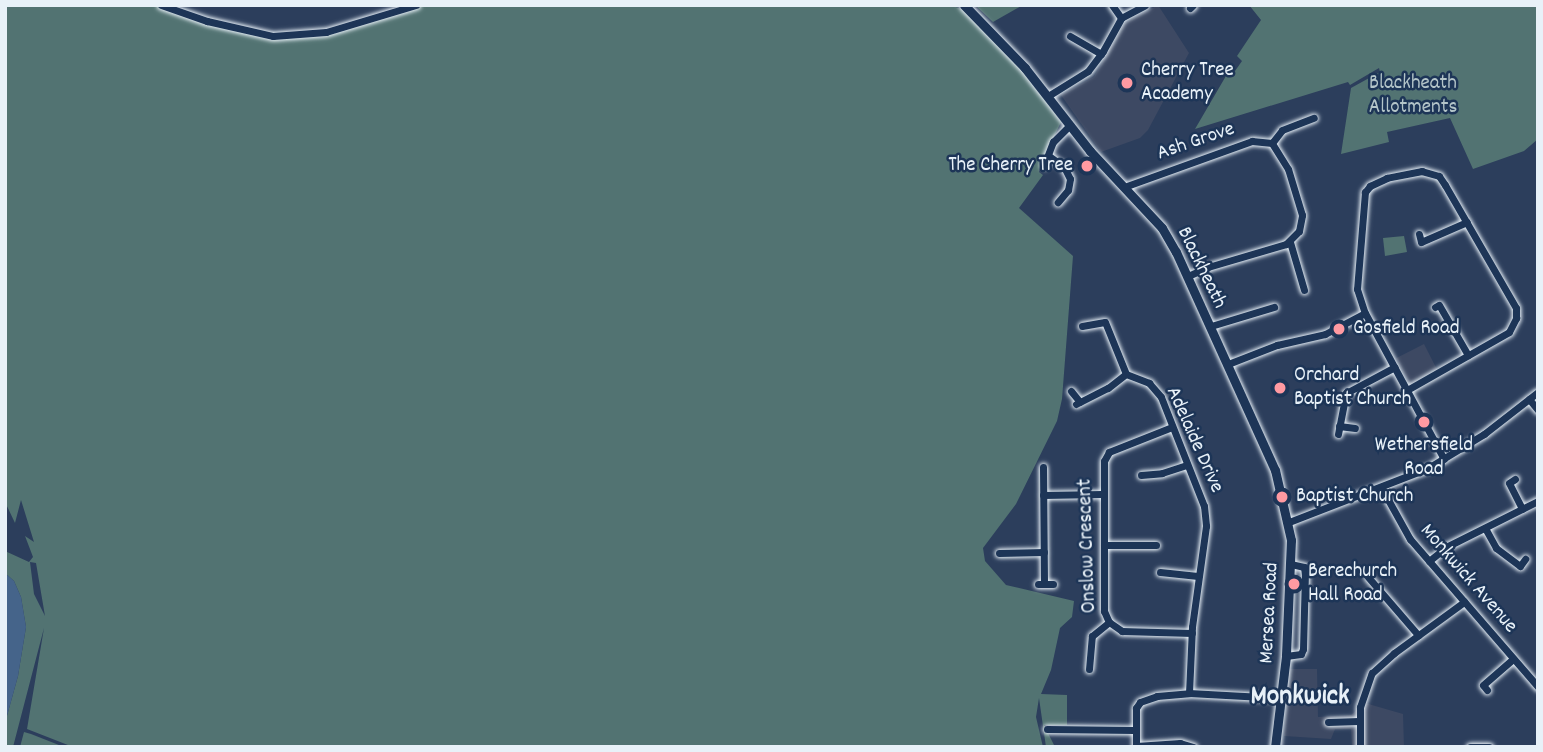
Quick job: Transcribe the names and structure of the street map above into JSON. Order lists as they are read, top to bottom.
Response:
{
  "streets": {
    "main road": ["Blackheath", "Mersea Road"],
    "street": [
      "Ash Grove",
      "Adelaide Drive",
      "Onslow Crescent",
      "Monkwick Avenue"
    ]
  },
  "crossings": [
    ["Ash Grove", "Blackheath"],
    ["Blackheath", "Mersea Road"],
    ["Adelaide Drive", "Onslow Crescent"]
  ],
  "districts": ["Monkwick"],
  "parks": ["Blackheath Allotments"],
  "places": [
    "Cherry Tree Academy",
    "The Cherry Tree",
    "Gosfield Road",
    "Orchard Baptist Church",
    "Wethersfield Road",
    "Baptist Church",
    "Berechurch Hall Road"
  ]
}
